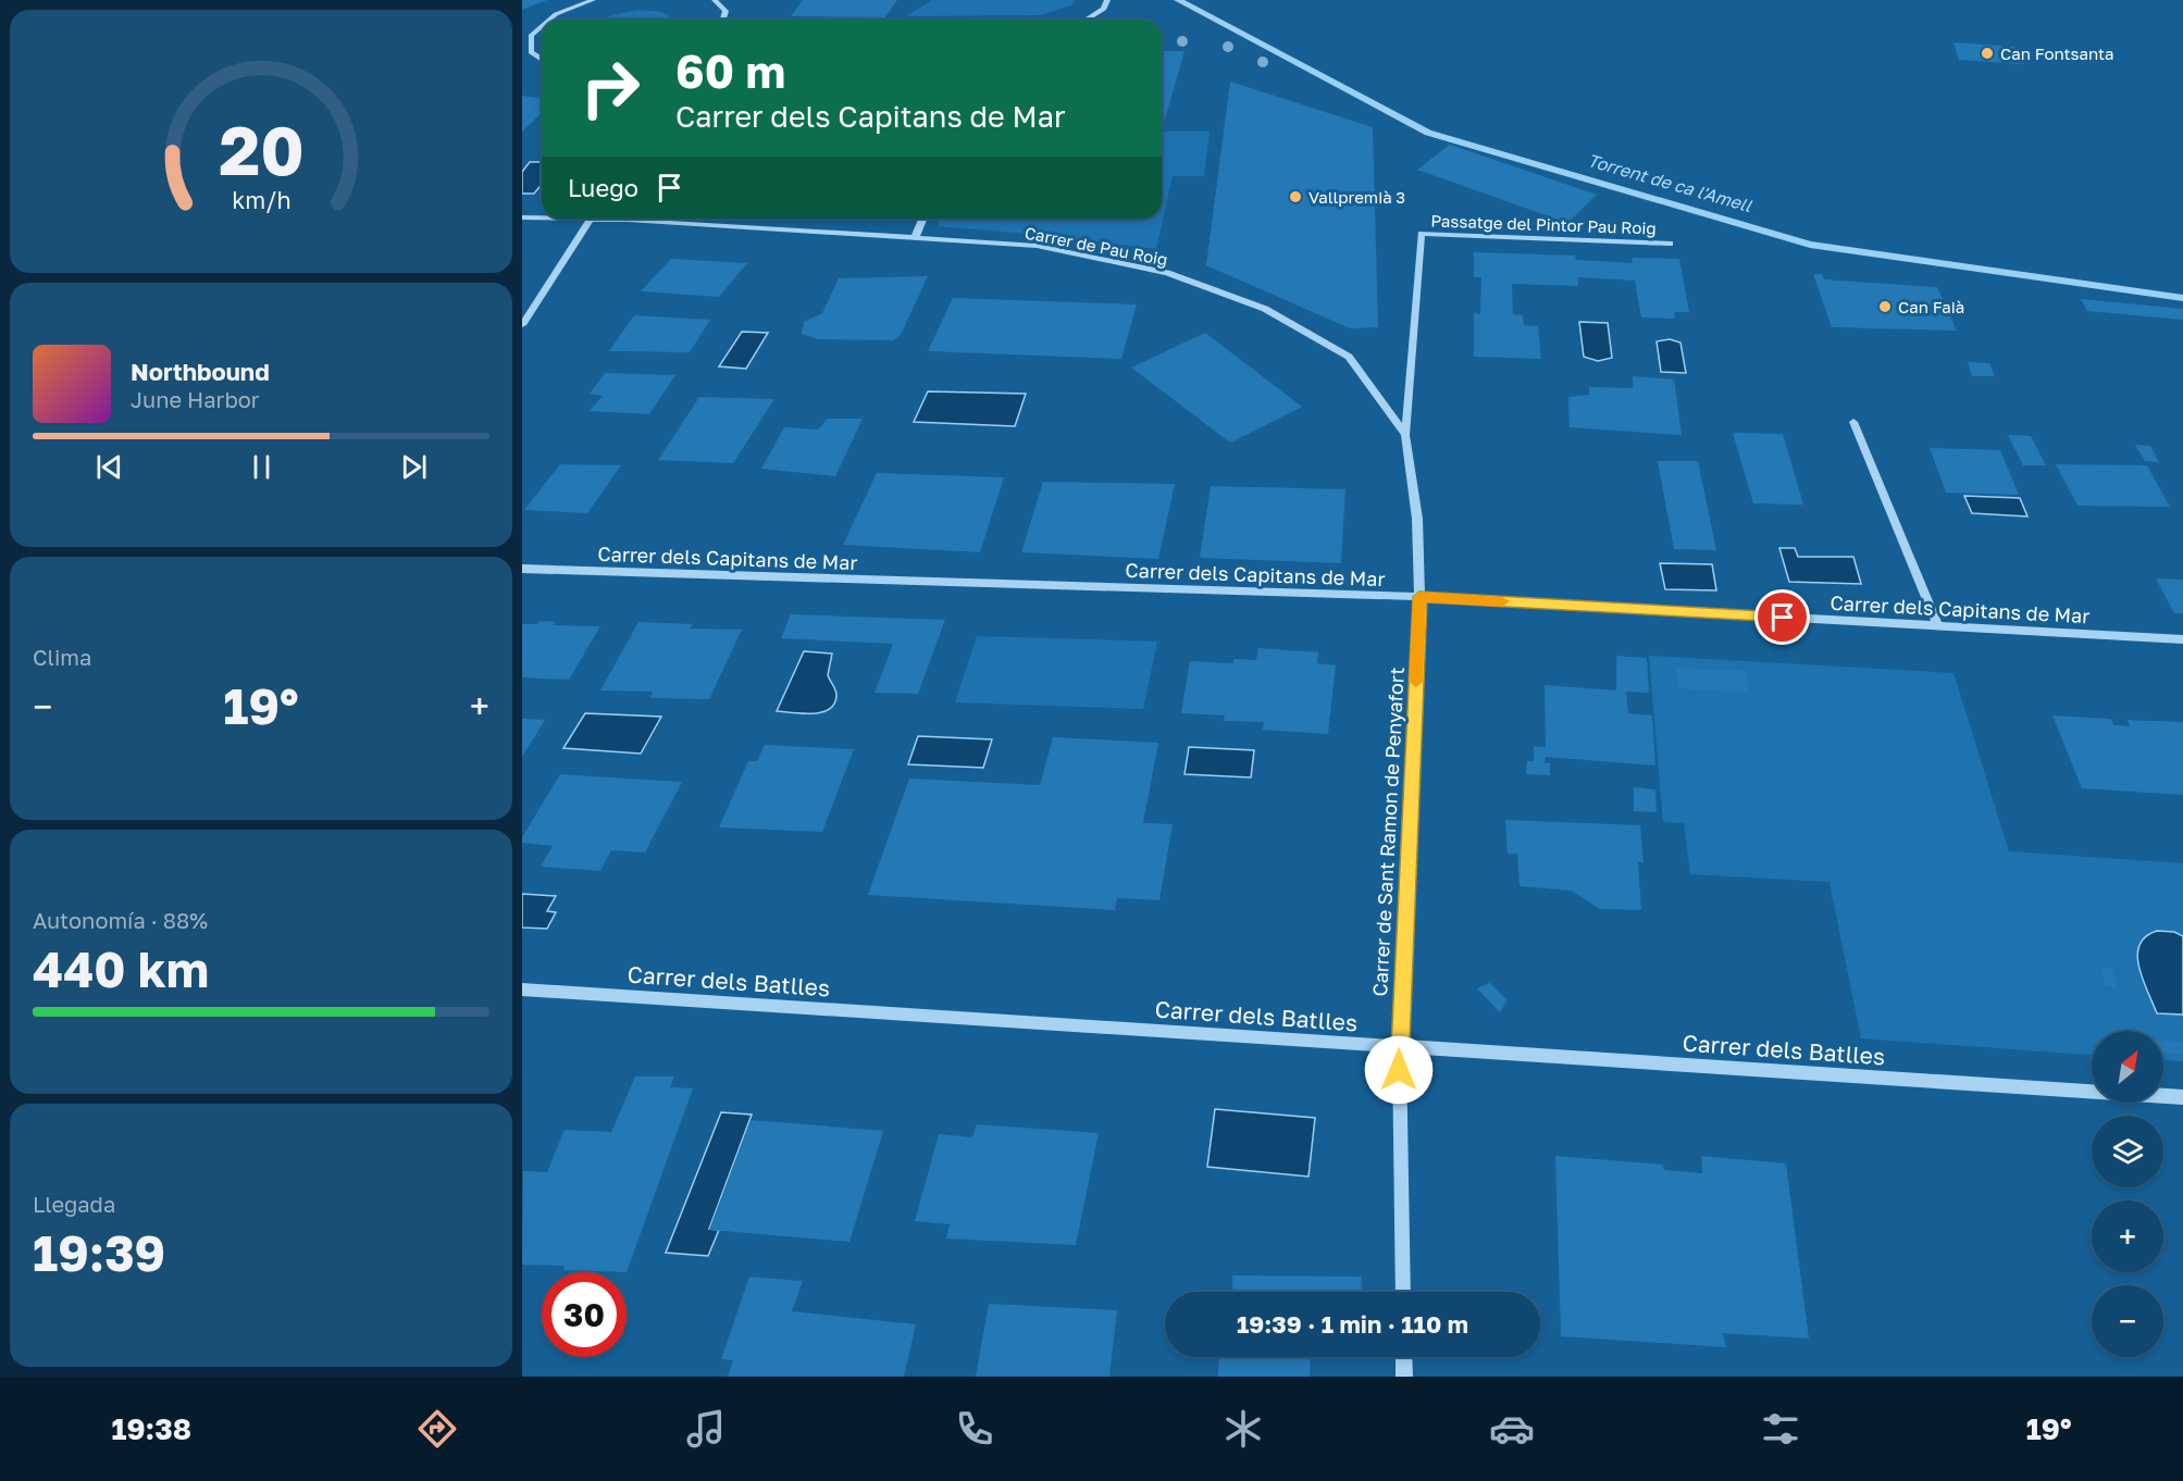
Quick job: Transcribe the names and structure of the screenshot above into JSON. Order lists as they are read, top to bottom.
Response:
{
  "streets": {
    "street": [
      "Passatge del Pintor Pau Roig",
      "Carrer de Pau Roig",
      "Carrer dels Capitans de Mar",
      "Carrer de Sant Ramon de Penyafort",
      "Carrer dels Batlles"
    ]
  },
  "crossings": [
    ["Passatge del Pintor Pau Roig", "Carrer de Pau Roig"],
    ["Carrer de Pau Roig", "Carrer de Sant Ramon de Penyafort"],
    ["Carrer dels Capitans de Mar", "Carrer de Sant Ramon de Penyafort"],
    ["Carrer de Sant Ramon de Penyafort", "Carrer dels Batlles"]
  ],
  "water": ["Torrent de ca l'Amell"],
  "places": ["Can Fontsanta", "Vallpremià 3", "Can Faià"],
  "north": "top right",
  "page": {
    "turn": ["60 m", "Carrer dels Capitans de Mar"],
    "then": "Luego",
    "song": ["Northbound", "June Harbor"],
    "tile": [
      "Clima",
      ["Autonomía · 88%", "440 km"],
      ["Llegada", "19:39"]
    ],
    "heat": ["−", "19°", "+"],
    "map_buttons": ["+", "−"],
    "limit": "30",
    "trip": "19:39 · 1 min · 110 m",
    "tabs": ["19:38", "19°"],
    "gauge": ["20", "km/h"]
  }
}
